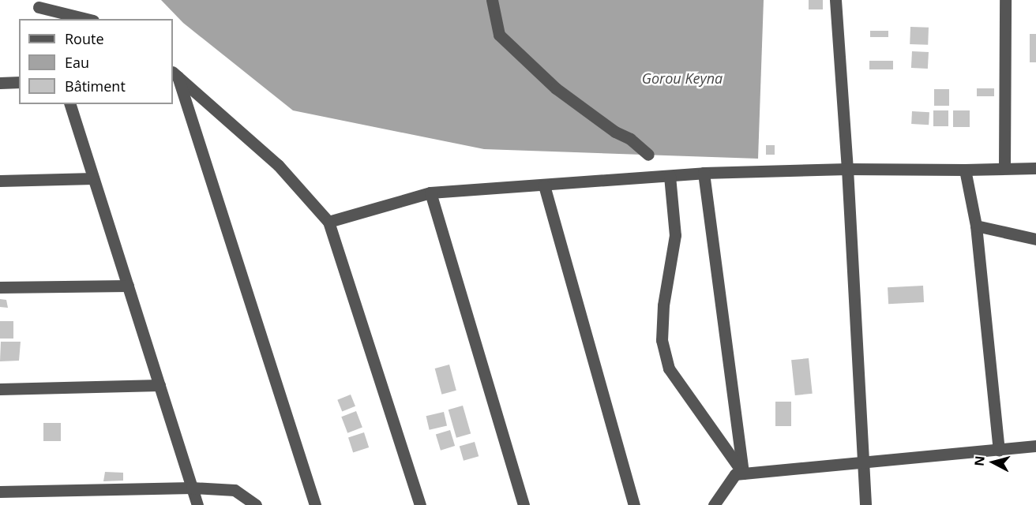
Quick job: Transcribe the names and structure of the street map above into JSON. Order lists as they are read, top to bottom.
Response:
{
  "water": ["Gorou Keyna"],
  "legend": ["Route", "Eau", "Bâtiment"],
  "north": "left"
}
